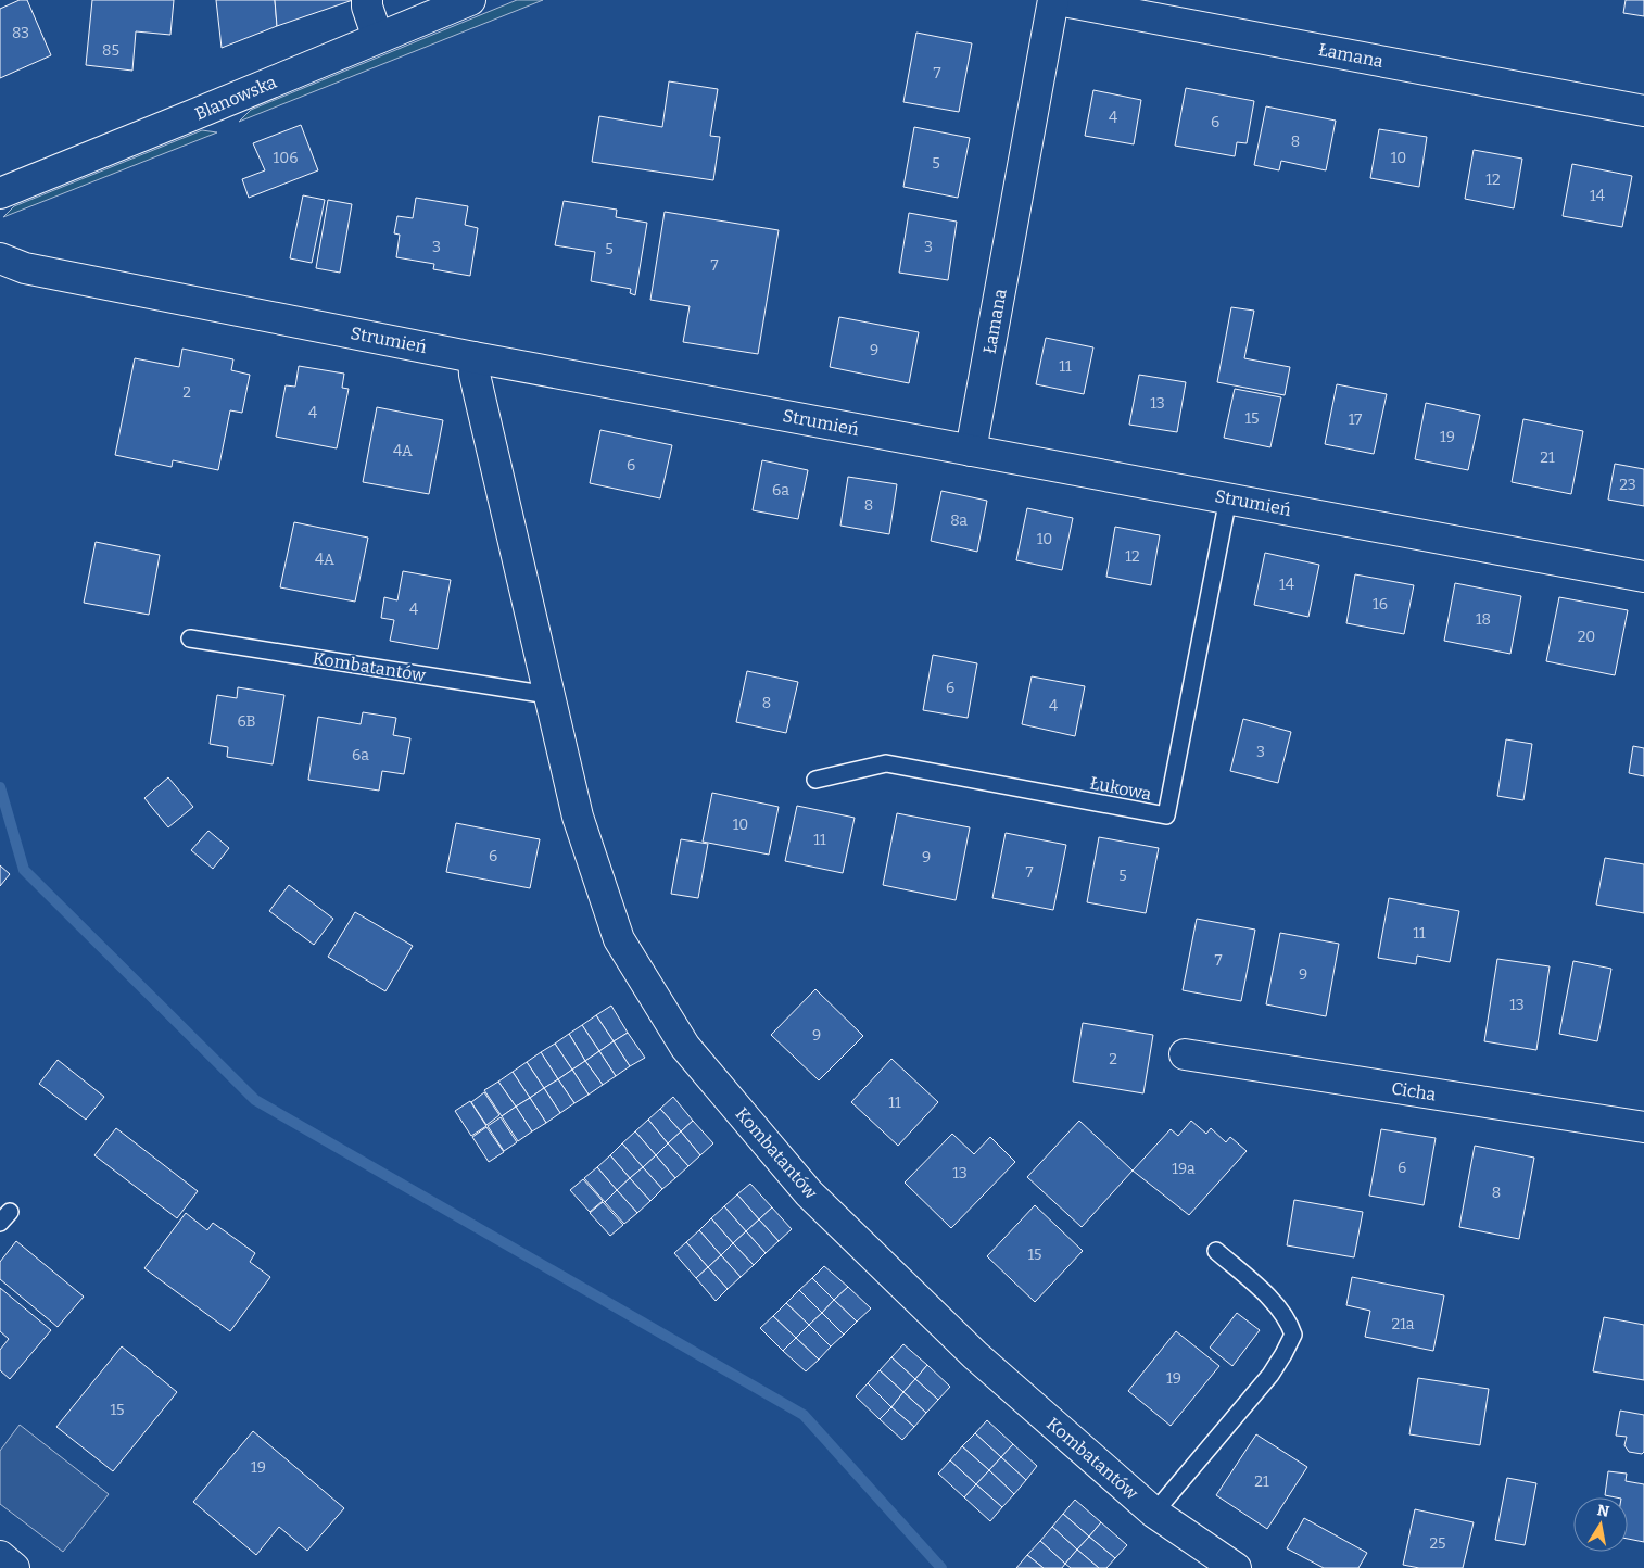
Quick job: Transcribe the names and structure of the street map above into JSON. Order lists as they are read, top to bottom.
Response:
{
  "streets": {
    "street": [
      "Łamana",
      "Blanowska",
      "Strumień",
      "Kombatantów",
      "Cicha"
    ],
    "lane": ["Łukowa"]
  },
  "crossings": [
    ["Łamana", "Strumień"],
    ["Strumień", "Kombatantów"],
    ["Strumień", "Łukowa"]
  ],
  "house_numbers": [
    "83",
    "85",
    "7",
    "4",
    "6",
    "8",
    "106",
    "10",
    "5",
    "12",
    "14",
    "3",
    "3",
    "5",
    "7",
    "9",
    "11",
    "2",
    "13",
    "4",
    "15",
    "17",
    "19",
    "4A",
    "21",
    "6",
    "23",
    "6a",
    "8",
    "8a",
    "10",
    "12",
    "4A",
    "14",
    "16",
    "4",
    "18",
    "20",
    "6",
    "8",
    "4",
    "6B",
    "3",
    "6a",
    "10",
    "11",
    "6",
    "9",
    "7",
    "5",
    "11",
    "7",
    "9",
    "13",
    "9",
    "2",
    "11",
    "6",
    "19a",
    "13",
    "8",
    "15",
    "21a",
    "19",
    "15",
    "19",
    "21",
    "25"
  ],
  "north": "top"
}
